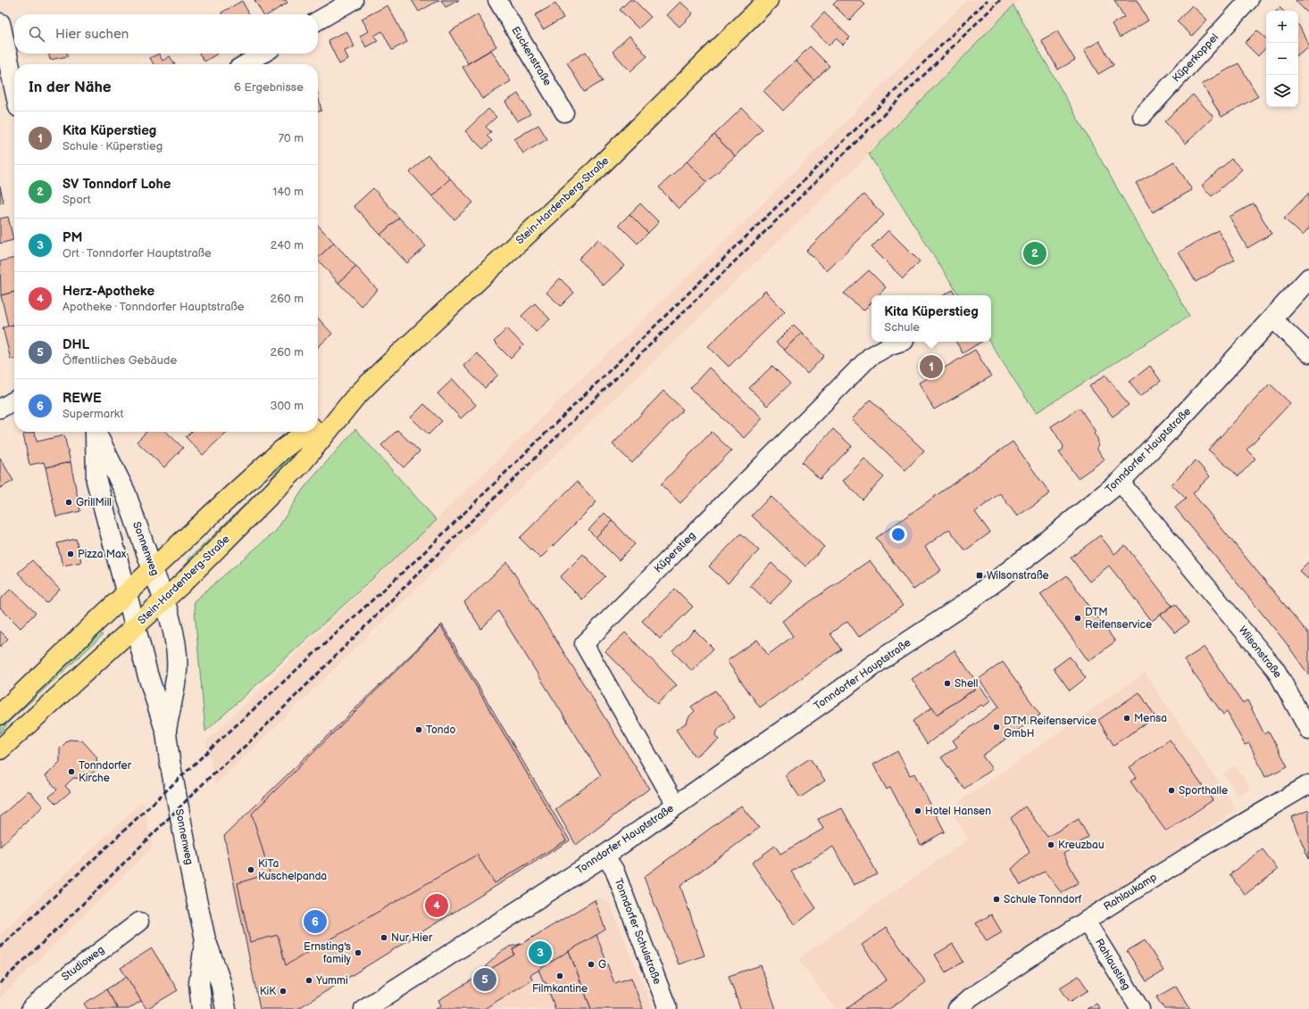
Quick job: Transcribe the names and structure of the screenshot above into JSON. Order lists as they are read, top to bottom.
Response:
{
  "streets": {
    "main road": ["Stein-Hardenberg-Straße", "Tonndorfer Hauptstraße", "Sonnenweg"],
    "street": [
      "Euckenstraße",
      "Küperkoppel",
      "Küperstieg",
      "Wilsonstraße",
      "Rahlaukamp",
      "Tonndorfer Schulstraße",
      "Studioweg",
      "Rahlaustieg"
    ]
  },
  "crossings": [
    ["Stein-Hardenberg-Straße", "Sonnenweg"],
    ["Tonndorfer Hauptstraße", "Küperstieg"],
    ["Tonndorfer Hauptstraße", "Wilsonstraße"],
    ["Tonndorfer Hauptstraße", "Tonndorfer Schulstraße"],
    ["Rahlaukamp", "Rahlaustieg"]
  ],
  "places": {
    "other": [
      "GrillMill",
      "Pizza Max",
      "DTM Reifenservice",
      "Shell",
      "Mensa",
      "DTM Reifenservice GmbH",
      "Tondo",
      "Tonndorfer Kirche",
      "Sporthalle",
      "Hotel Hansen",
      "Kreuzbau",
      "KiTa Kuschelpanda",
      "Schule Tonndorf",
      "Nur Hier",
      "Ernsting's family",
      "G",
      "Filmkantine",
      "Yummi",
      "KiK"
    ],
    "transit": ["Wilsonstraße"]
  },
  "page": {
    "map_buttons": ["+", "−"],
    "search": "Hier suchen",
    "heading": ["In der Nähe", "6 Ergebnisse"],
    "list": [
      {
        "mark": "1",
        "name": "Kita Küperstieg",
        "note": "Schule · Küperstieg",
        "value": "70 m"
      },
      {
        "mark": "2",
        "name": "SV Tonndorf Lohe",
        "note": "Sport",
        "value": "140 m"
      },
      {
        "mark": "3",
        "name": "PM",
        "note": "Ort · Tonndorfer Hauptstraße",
        "value": "240 m"
      },
      {
        "mark": "4",
        "name": "Herz-Apotheke",
        "note": "Apotheke · Tonndorfer Hauptstraße",
        "value": "260 m"
      },
      {
        "mark": "5",
        "name": "DHL",
        "note": "Öffentliches Gebäude",
        "value": "260 m"
      },
      {
        "mark": "6",
        "name": "REWE",
        "note": "Supermarkt",
        "value": "300 m"
      }
    ],
    "pins": [
      "2",
      "1",
      "4",
      "6",
      "3",
      "5"
    ],
    "popup": ["Kita Küperstieg", "Schule"]
  }
}
